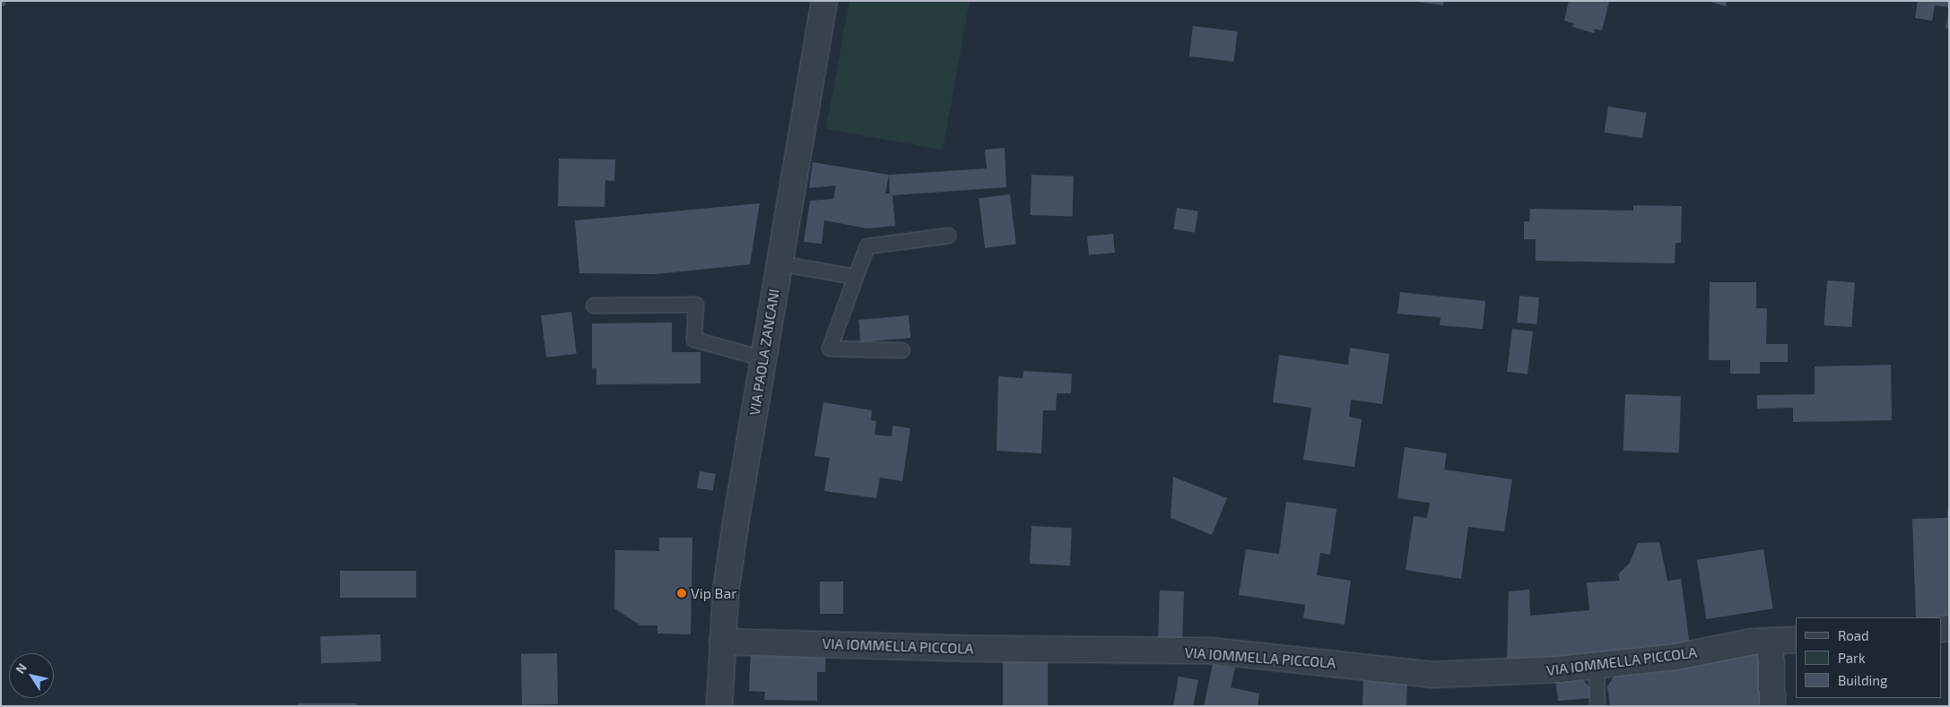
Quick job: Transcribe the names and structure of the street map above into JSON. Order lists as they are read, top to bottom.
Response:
{
  "streets": {
    "street": ["VIA PAOLA ZANCANI", "VIA IOMMELLA PICCOLA"]
  },
  "crossings": [
    ["VIA PAOLA ZANCANI", "VIA IOMMELLA PICCOLA"]
  ],
  "places": ["Vip Bar"],
  "legend": ["Road", "Park", "Building"],
  "north": "top left"
}
